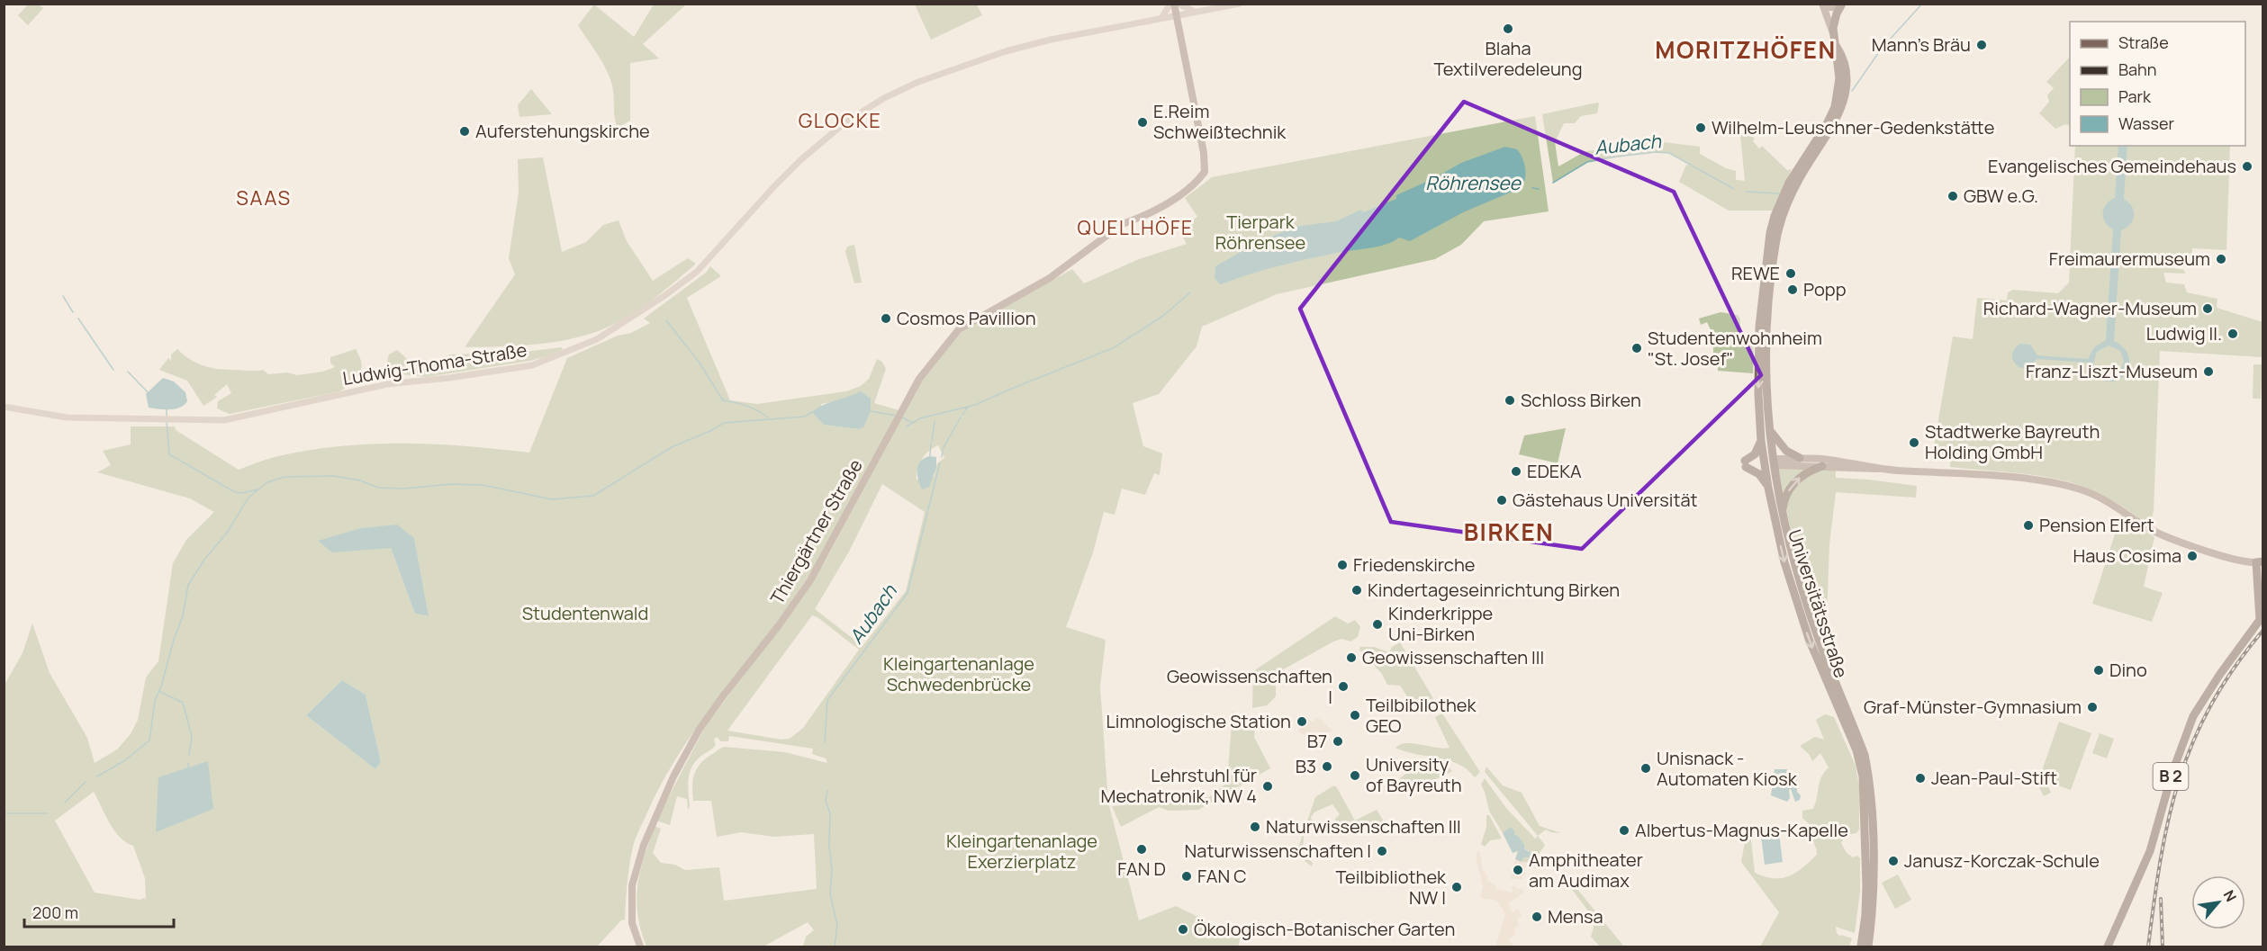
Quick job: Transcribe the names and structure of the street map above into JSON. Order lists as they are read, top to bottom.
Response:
{
  "streets": {
    "main road": ["Thiergärtner Straße", "Universitätsstraße", "B 2"],
    "street": ["Ludwig-Thoma-Straße"]
  },
  "crossings": [
    ["Ludwig-Thoma-Straße", "Thiergärtner Straße"]
  ],
  "districts": [
    "MORITZHÖFEN",
    "GLOCKE",
    "SAAS",
    "QUELLHÖFE",
    "BIRKEN"
  ],
  "water": ["Aubach", "Röhrensee"],
  "parks": [
    "Tierpark Röhrensee",
    "Studentenwald",
    "Kleingartenanlage Schwedenbrücke",
    "Kleingartenanlage Exerzierplatz"
  ],
  "places": [
    "Blaha Textilveredeleung",
    "Mann's Bräu",
    "E.Reim Schweißtechnik",
    "Wilhelm-Leuschner-Gedenkstätte",
    "Auferstehungskirche",
    "Evangelisches Gemeindehaus",
    "GBW e.G.",
    "Freimaurermuseum",
    "REWE",
    "Popp",
    "Richard-Wagner-Museum",
    "Cosmos Pavillion",
    "Ludwig II.",
    "Studentenwohnheim \"St. Josef\"",
    "Franz-Liszt-Museum",
    "Schloss Birken",
    "Stadtwerke Bayreuth Holding GmbH",
    "EDEKA",
    "Gästehaus Universität",
    "Pension Elfert",
    "Haus Cosima",
    "Friedenskirche",
    "Kindertageseinrichtung Birken",
    "Kinderkrippe Uni-Birken",
    "Geowissenschaften III",
    "Dino",
    "Geowissenschaften I",
    "Graf-Münster-Gymnasium",
    "Teilbibilothek GEO",
    "Limnologische Station",
    "B7",
    "B3",
    "Unisnack - Automaten Kiosk",
    "University of Bayreuth",
    "Jean-Paul-Stift",
    "Lehrstuhl für Mechatronik, NW 4",
    "Naturwissenschaften III",
    "Albertus-Magnus-Kapelle",
    "FAN D",
    "Naturwissenschaften I",
    "Janusz-Korczak-Schule",
    "Amphitheater am Audimax",
    "FAN C",
    "Teilbibliothek NW I",
    "Mensa",
    "Ökologisch-Botanischer Garten"
  ],
  "legend": [
    "Straße",
    "Bahn",
    "Park",
    "Wasser"
  ],
  "scale_bar": "200 m",
  "north": "top right"
}
